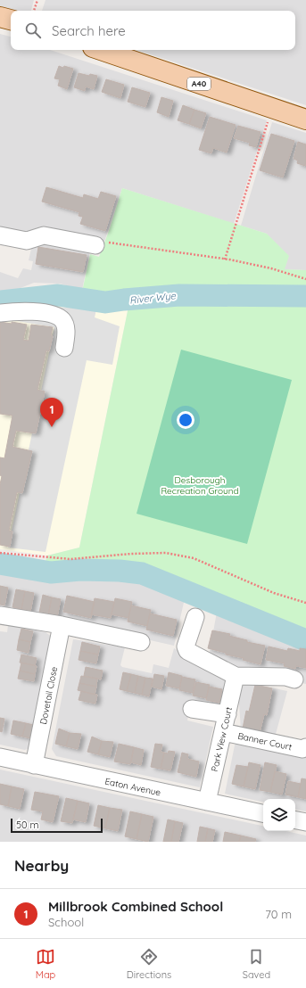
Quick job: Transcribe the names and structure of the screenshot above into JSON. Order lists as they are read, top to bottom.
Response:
{
  "streets": {
    "main road": ["A40"],
    "street": [
      "Dovetail Close",
      "Park View Court",
      "Banner Court",
      "Eaton Avenue"
    ]
  },
  "crossings": [
    ["Dovetail Close", "Eaton Avenue"],
    ["Park View Court", "Banner Court"],
    ["Park View Court", "Eaton Avenue"]
  ],
  "water": ["River Wye"],
  "parks": ["Desborough Recreation Ground"],
  "scale_bar": "50 m",
  "page": {
    "search": "Search here",
    "pins": "1",
    "scale": "50 m",
    "heading": "Nearby",
    "list": [
      {
        "mark": "1",
        "name": "Millbrook Combined School",
        "note": "School",
        "value": "70 m"
      }
    ],
    "nav": ["Map", "Directions", "Saved"]
  }
}
